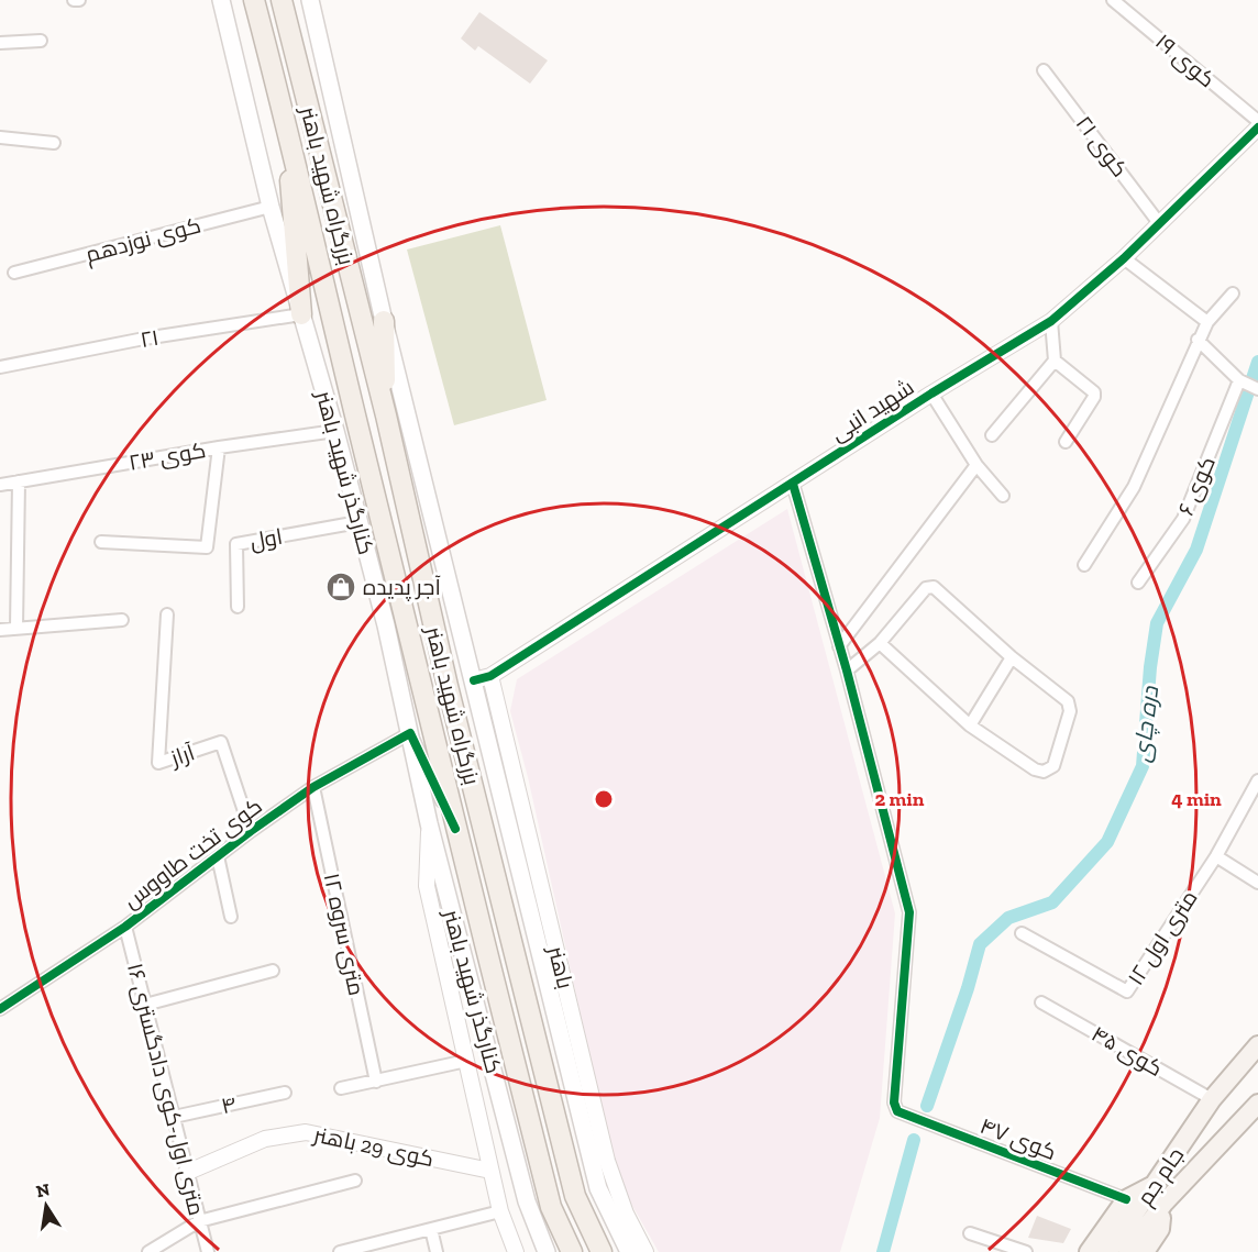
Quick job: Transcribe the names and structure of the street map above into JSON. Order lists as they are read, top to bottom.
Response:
{
  "streets": {
    "highway": ["بزرگراه شهید باهنر"],
    "main road": ["کنارگذر شهید باهنر", "جام جم"],
    "street": [
      "کوی ۱۹",
      "کوی ۲۱",
      "کوی نوزدهم",
      "۲۱",
      "شهید انبی",
      "کوی ۲۳",
      "کوی ۶",
      "اول",
      "آراز",
      "کوی تخت طاووس",
      "۱۲ متری سروه",
      "۱۲ متری اول",
      "باهنر",
      "کوی ۴۵",
      "۱۶ متری اول-کوی دادگستری",
      "۴",
      "کوی ۴۷",
      "کوی 29 باهنر"
    ]
  },
  "crossings": [
    ["کوی ۲۱", "شهید انبی"],
    ["کوی نوزدهم", "کنارگذر شهید باهنر"],
    ["۲۱", "کنارگذر شهید باهنر"],
    ["شهید انبی", "باهنر"],
    ["کوی ۲۳", "کنارگذر شهید باهنر"],
    ["کنارگذر شهید باهنر", "اول"],
    ["کنارگذر شهید باهنر", "کوی تخت طاووس"],
    ["آراز", "کوی تخت طاووس"],
    ["کوی تخت طاووس", "۱۲ متری سروه"],
    ["کوی تخت طاووس", "۱۶ متری اول-کوی دادگستری"],
    ["کوی ۴۵", "جام جم"],
    ["۱۶ متری اول-کوی دادگستری", "۴"],
    ["۱۶ متری اول-کوی دادگستری", "کوی 29 باهنر"]
  ],
  "water": ["دره چای"],
  "places": {
    "shop": ["آجر پدیده"]
  },
  "north": "top",
  "rings": ["2 min", "4 min"]
}
